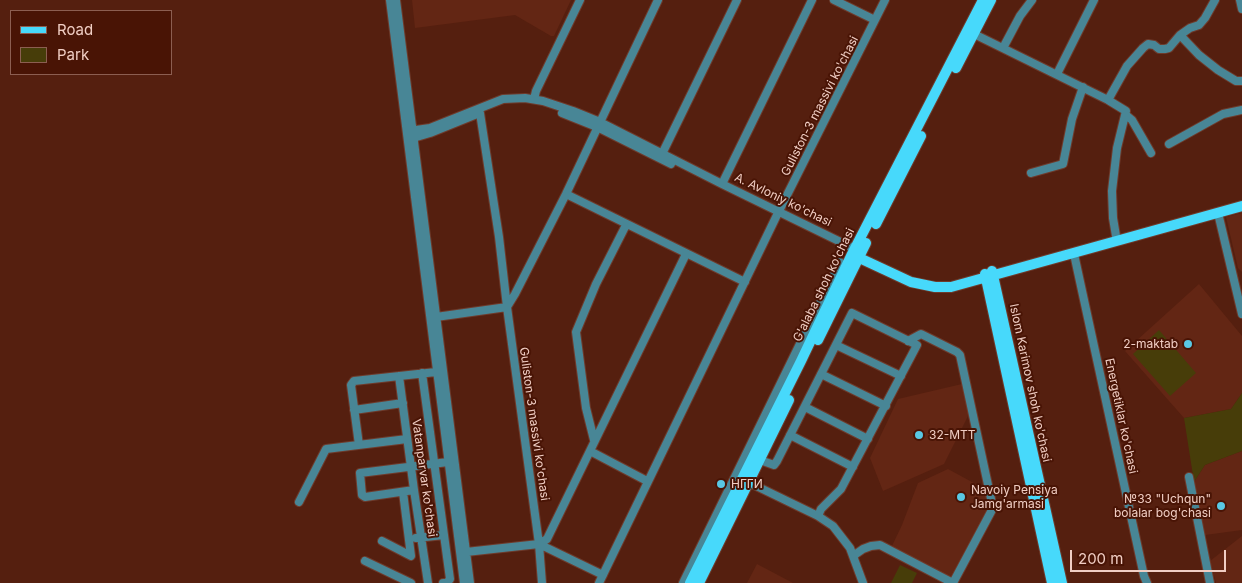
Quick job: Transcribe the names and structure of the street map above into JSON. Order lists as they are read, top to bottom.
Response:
{
  "streets": {
    "main road": ["A. Avloniy ko'chasi", "G'alaba shoh ko'chasi", "Islom Karimov shoh ko'chasi"],
    "street": ["Guliston-3 massivi ko'chasi", "Energetiklar ko'chasi", "Vatanparvar ko'chasi"]
  },
  "crossings": [
    ["Guliston-3 massivi ko'chasi", "A. Avloniy ko'chasi"],
    ["A. Avloniy ko'chasi", "G'alaba shoh ko'chasi"],
    ["A. Avloniy ko'chasi", "Islom Karimov shoh ko'chasi"],
    ["A. Avloniy ko'chasi", "Energetiklar ko'chasi"]
  ],
  "places": [
    "2-maktab",
    "32-MTT",
    "НГГИ",
    "Navoiy Pensiya Jamg'armasi",
    "№33 \"Uchqun\" bolalar bog'chasi"
  ],
  "legend": ["Road", "Park"],
  "scale_bar": "200 m"
}
